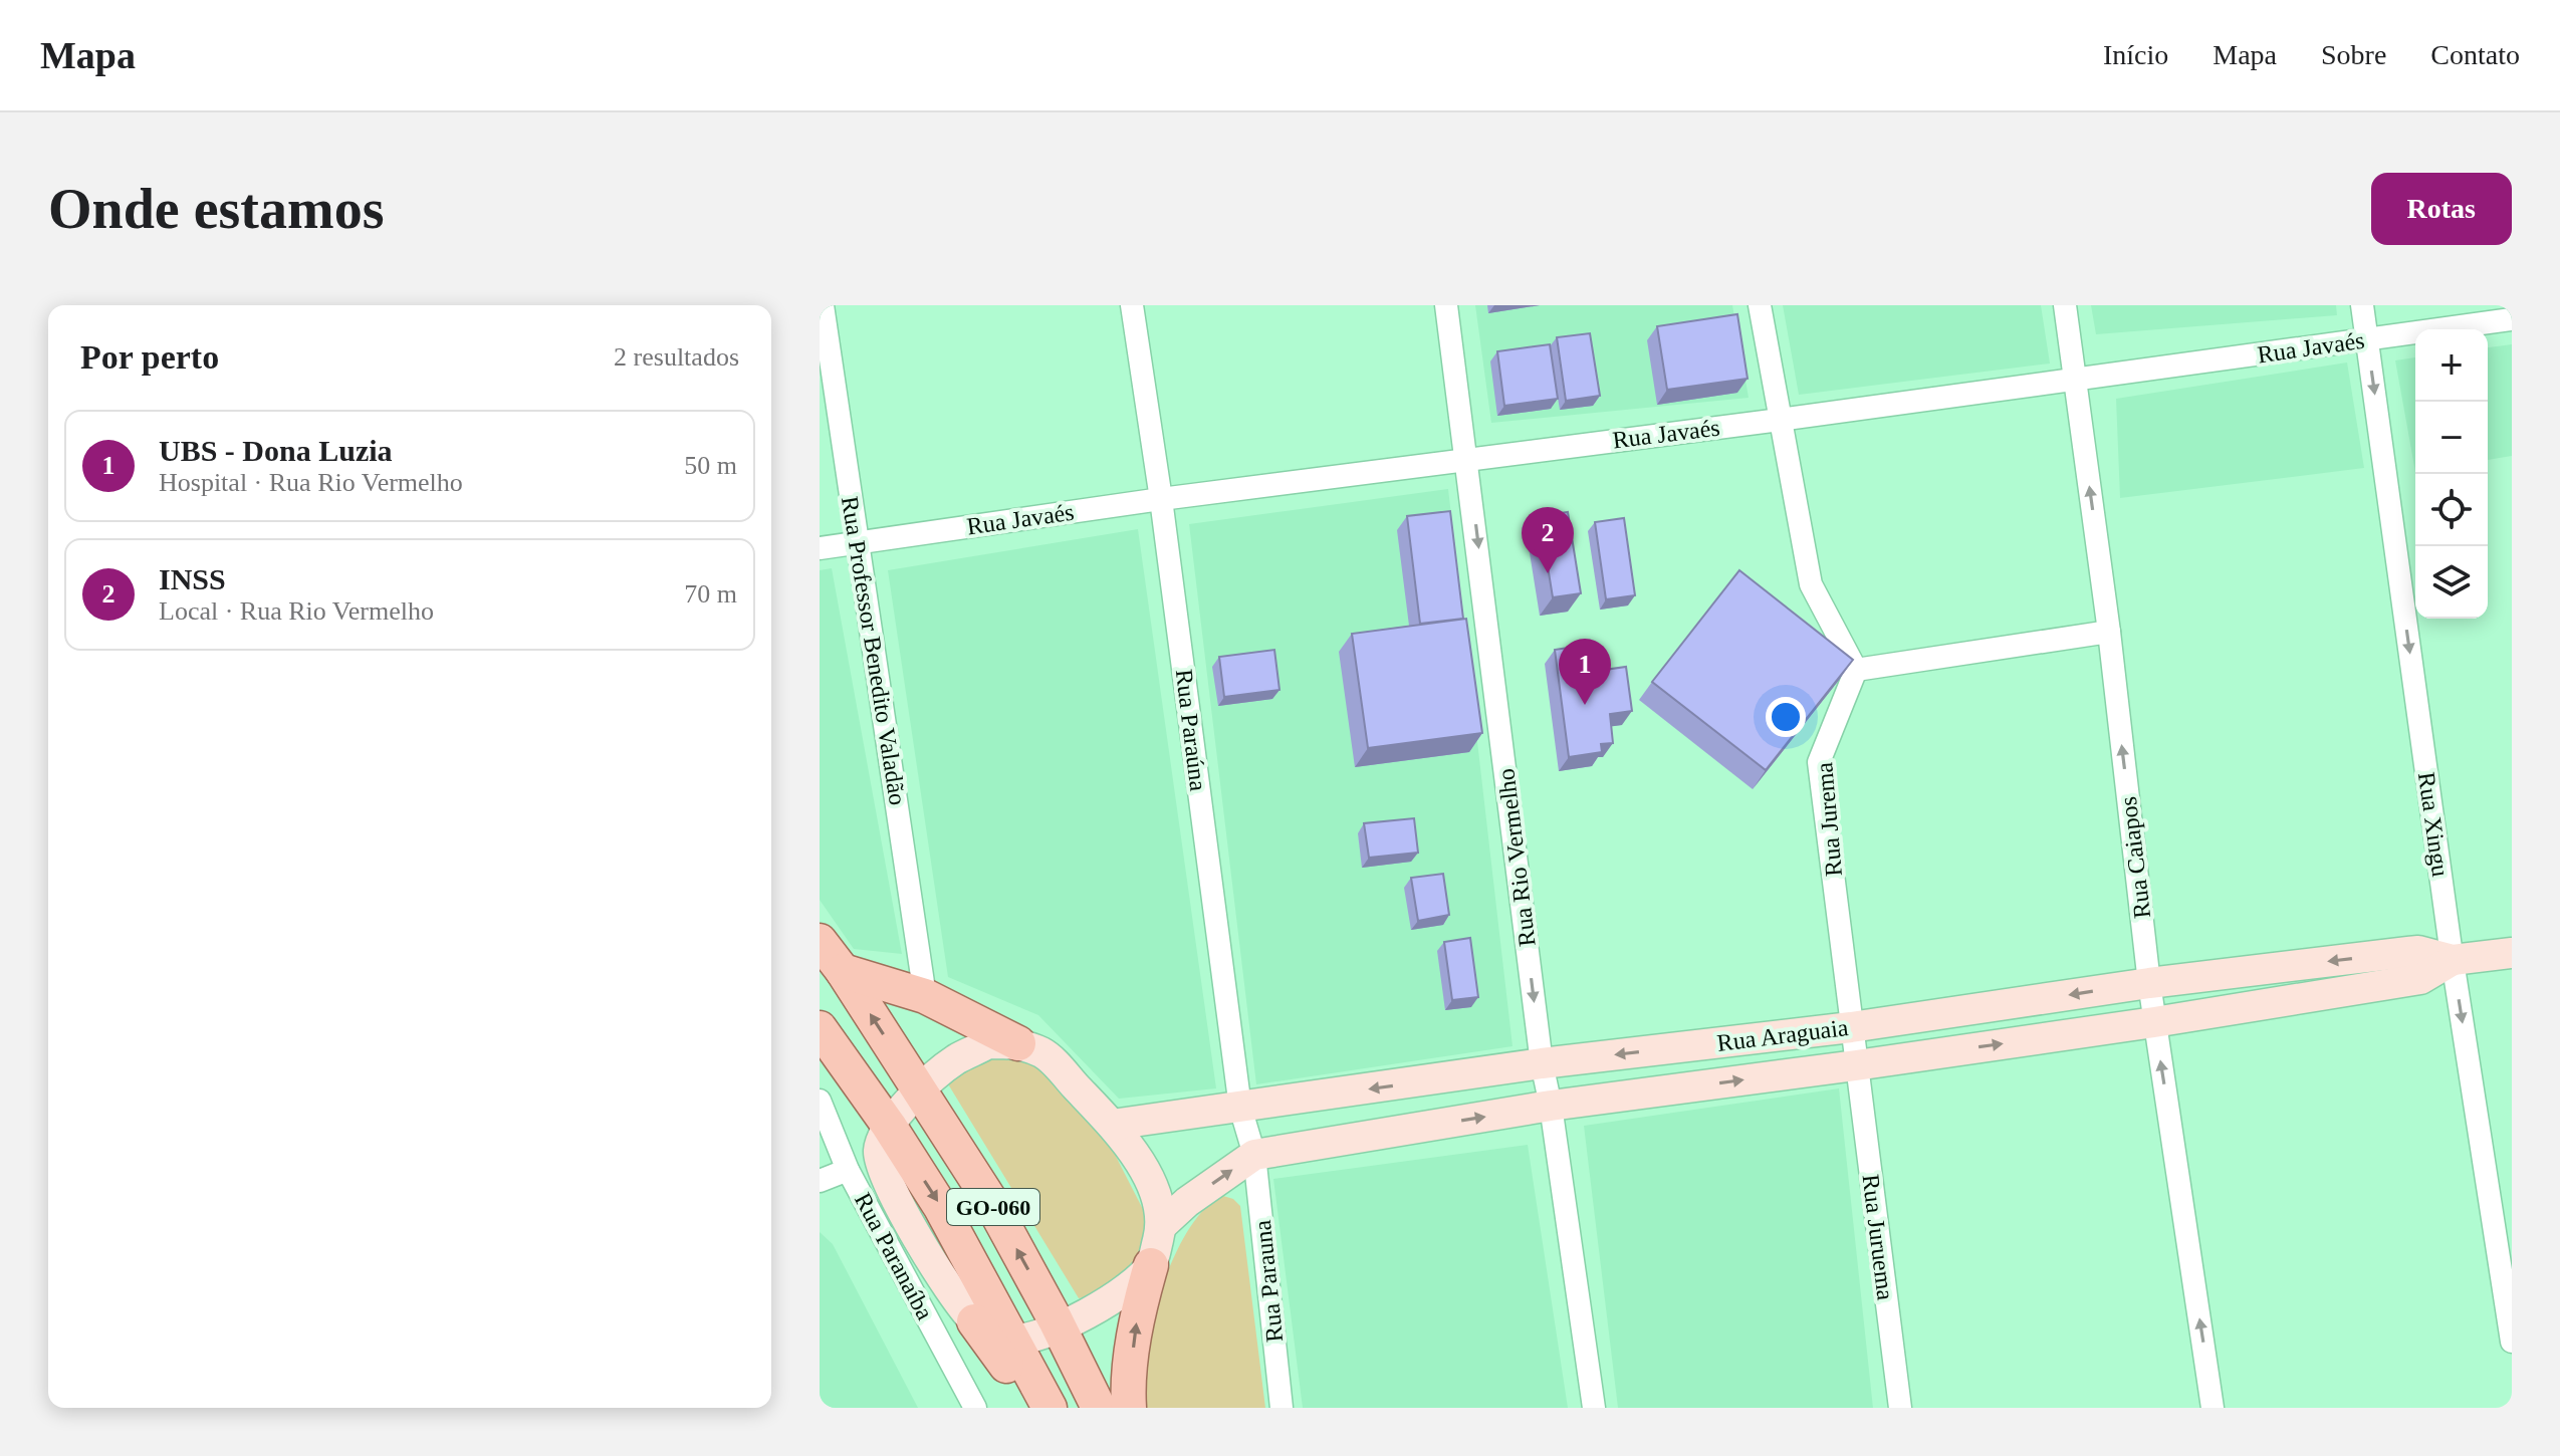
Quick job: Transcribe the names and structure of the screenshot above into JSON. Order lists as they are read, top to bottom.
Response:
{
  "streets": {
    "main road": ["Rua Araguaia", "GO-060"],
    "street": [
      "Rua Javaés",
      "Rua Professor Benedito Valadão",
      "Rua Paraúna",
      "Rua Jurema",
      "Rua Xingu",
      "Rua Rio Vermelho",
      "Rua Caiapos",
      "Rua Juruema",
      "Rua Paranaíba",
      "Rua Parauna"
    ]
  },
  "crossings": [
    ["Rua Javaés", "Rua Professor Benedito Valadão"],
    ["Rua Javaés", "Rua Paraúna"],
    ["Rua Javaés", "Rua Xingu"],
    ["Rua Javaés", "Rua Rio Vermelho"],
    ["Rua Javaés", "Rua Caiapos"],
    ["Rua Paraúna", "Rua Araguaia"],
    ["Rua Paraúna", "Rua Parauna"],
    ["Rua Jurema", "Rua Araguaia"],
    ["Rua Jurema", "Rua Juruema"],
    ["Rua Xingu", "Rua Araguaia"],
    ["Rua Rio Vermelho", "Rua Araguaia"],
    ["Rua Caiapos", "Rua Araguaia"],
    ["Rua Araguaia", "Rua Juruema"],
    ["Rua Araguaia", "Rua Parauna"]
  ],
  "one_way": ["Rua Xingu", "Rua Rio Vermelho", "Rua Caiapos"],
  "page": {
    "header": "Mapa",
    "nav": [
      "Início",
      "Mapa",
      "Sobre",
      "Contato"
    ],
    "buttons": "Rotas",
    "title": "Onde estamos",
    "heading": ["Por perto", "2 resultados"],
    "map_buttons": ["+", "−"],
    "list": [
      {
        "mark": "1",
        "name": "UBS - Dona Luzia",
        "note": "Hospital · Rua Rio Vermelho",
        "value": "50 m"
      },
      {
        "mark": "2",
        "name": "INSS",
        "note": "Local · Rua Rio Vermelho",
        "value": "70 m"
      }
    ],
    "pins": ["2", "1"]
  }
}
